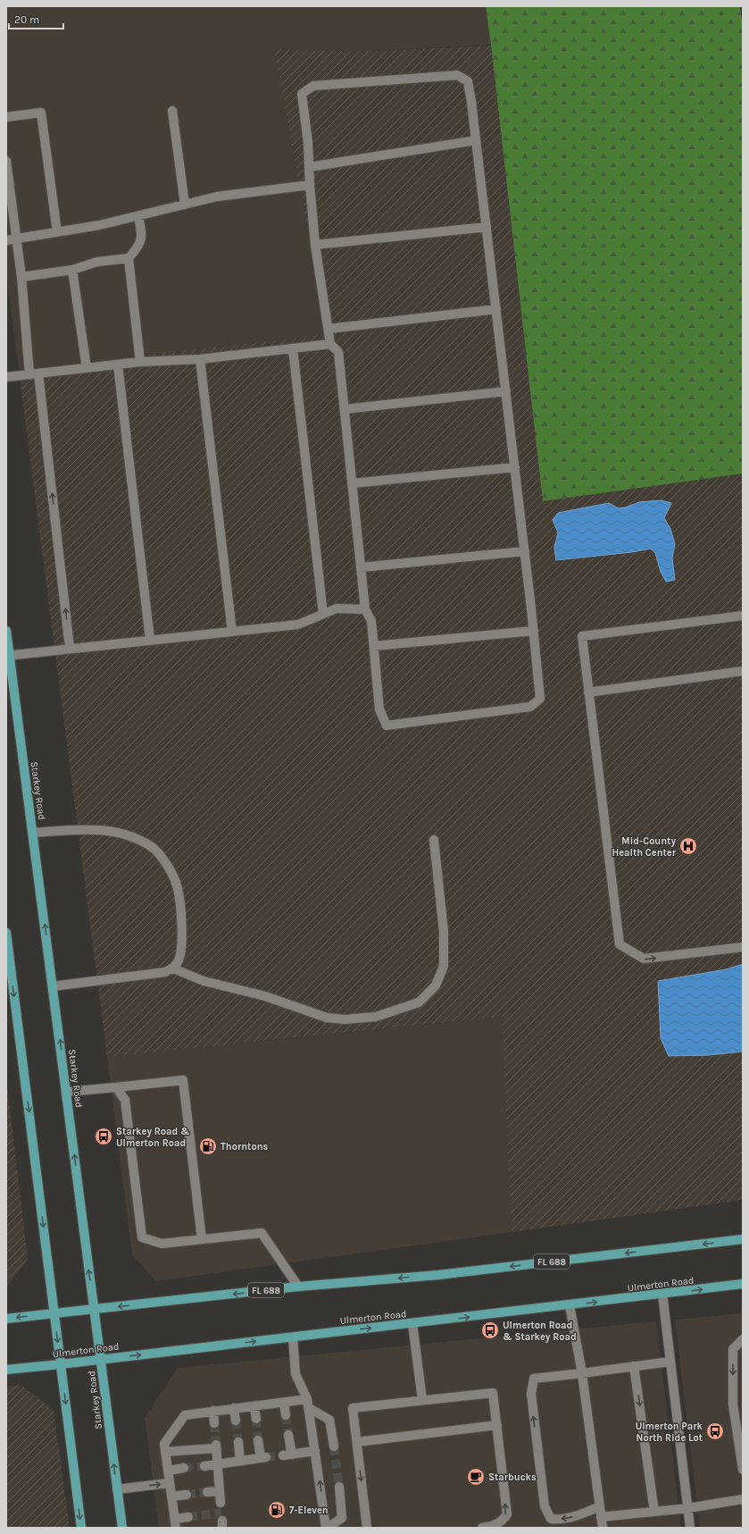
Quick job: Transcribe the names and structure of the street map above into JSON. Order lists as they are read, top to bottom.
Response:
{
  "streets": {
    "main road": ["Starkey Road", "FL 688", "Ulmerton Road"]
  },
  "crossings": [
    ["Starkey Road", "FL 688"],
    ["Starkey Road", "Ulmerton Road"]
  ],
  "places": {
    "hospital": ["Mid-County Health Center"],
    "bus stop": ["Starkey Road & Ulmerton Road", "Ulmerton Road & Starkey Road", "Ulmerton Park North Ride Lot"],
    "fuel station": ["Thorntons", "7-Eleven"],
    "cafe": ["Starbucks"]
  },
  "scale_bar": "20 m"
}
